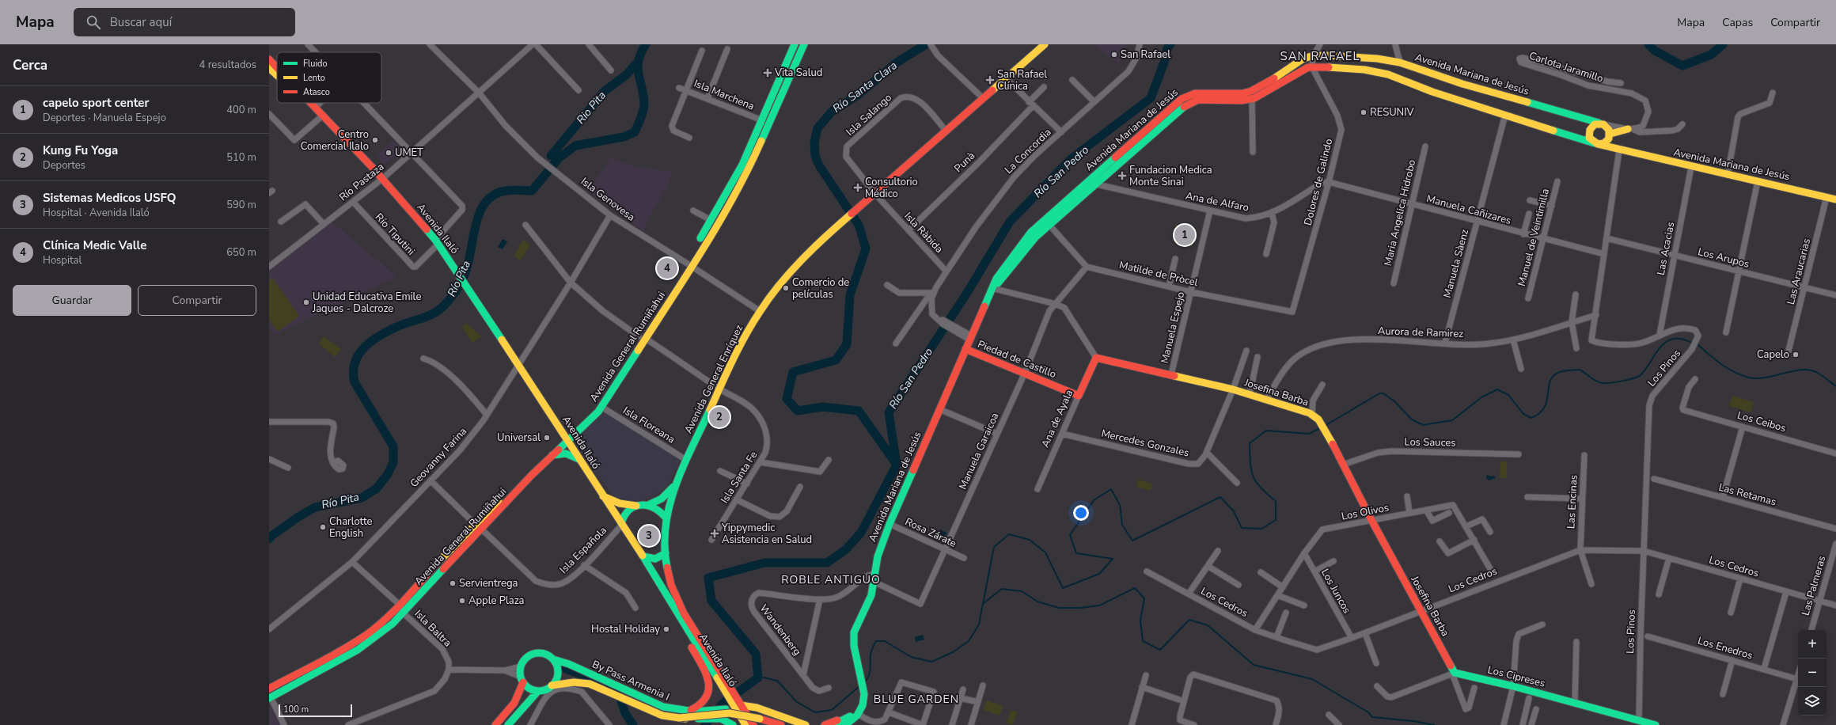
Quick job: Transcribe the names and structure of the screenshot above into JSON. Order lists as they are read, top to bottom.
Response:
{
  "streets": {
    "main road": [
      "Avenida Mariana de Jesús",
      "Avenida Ilaló",
      "Avenida General Rumiñahui",
      "Piedad de Castillo",
      "Avenida General Enríquez",
      "Josefina Barba",
      "Ana de Ayala",
      "Los Cipreses",
      "By Pass Armenia I"
    ],
    "street": [
      "Carlota Jaramillo",
      "Isla Marchena",
      "Isla Salango",
      "La Concordia",
      "Punà",
      "Río Pastaza",
      "Dolores de Galindo",
      "Isla Genovesa",
      "Ana de Alfaro",
      "Manuela Cañizares",
      "Maria Angelica Hidrobo",
      "Isla Ràbida",
      "Río Tiputini",
      "Manuel de Veintimilla",
      "Las Acacias",
      "Los Arupos",
      "Manuela Sàenz",
      "Las Araucarias",
      "Matilde de Pròcel",
      "Manuela Espejo",
      "Aurora de Ramirez",
      "Los Pinos",
      "Los Ceibos",
      "Isla Floreana",
      "Los Sauces",
      "Mercedes Gonzales",
      "Manuela Garaicoa",
      "Geovanny Farina",
      "Isla Santa Fe",
      "Las Retamas",
      "Las Encinas",
      "Los Olivos",
      "Rosa Zárate",
      "Isla Española",
      "Los Cedros",
      "Las Palmeras",
      "Los Juncos",
      "Isla Baltra",
      "Wandenberg",
      "Los Enedros"
    ]
  },
  "crossings": [
    ["Avenida Mariana de Jesús", "La Concordia"],
    ["Avenida Mariana de Jesús", "Dolores de Galindo"],
    ["Avenida Mariana de Jesús", "Ana de Alfaro"],
    ["Avenida Mariana de Jesús", "Las Acacias"],
    ["Avenida Mariana de Jesús", "Manuela Sàenz"],
    ["Avenida Mariana de Jesús", "Las Araucarias"],
    ["Avenida Mariana de Jesús", "Piedad de Castillo"],
    ["Avenida Mariana de Jesús", "Los Pinos"],
    ["Avenida Mariana de Jesús", "Manuela Garaicoa"],
    ["Avenida Mariana de Jesús", "Rosa Zárate"],
    ["Avenida Mariana de Jesús", "Wandenberg"],
    ["Isla Marchena", "Avenida General Rumiñahui"],
    ["Isla Salango", "Isla Ràbida"],
    ["Isla Salango", "Avenida General Enríquez"],
    ["La Concordia", "Isla Ràbida"],
    ["Punà", "Isla Ràbida"],
    ["Río Pastaza", "Isla Genovesa"],
    ["Río Pastaza", "Avenida Ilaló"],
    ["Río Pastaza", "Río Tiputini"],
    ["Dolores de Galindo", "Ana de Alfaro"],
    ["Dolores de Galindo", "Manuela Cañizares"],
    ["Dolores de Galindo", "Matilde de Pròcel"],
    ["Isla Genovesa", "Avenida General Rumiñahui"],
    ["Isla Genovesa", "Avenida General Enríquez"],
    ["Isla Genovesa", "Geovanny Farina"],
    ["Ana de Alfaro", "Manuela Cañizares"],
    ["Ana de Alfaro", "Manuela Espejo"],
    ["Manuela Cañizares", "Maria Angelica Hidrobo"],
    ["Manuela Cañizares", "Manuel de Veintimilla"],
    ["Manuela Cañizares", "Manuela Sàenz"],
    ["Manuela Cañizares", "Los Pinos"],
    ["Avenida Ilaló", "Río Tiputini"],
    ["Avenida Ilaló", "Avenida General Rumiñahui"],
    ["Avenida Ilaló", "Avenida General Enríquez"],
    ["Avenida Ilaló", "Geovanny Farina"],
    ["Avenida Ilaló", "Isla Española"],
    ["Isla Ràbida", "Avenida General Enríquez"],
    ["Las Acacias", "Los Arupos"],
    ["Las Acacias", "Los Pinos"],
    ["Los Arupos", "Las Araucarias"],
    ["Los Arupos", "Los Pinos"],
    ["Manuela Sàenz", "Aurora de Ramirez"],
    ["Matilde de Pròcel", "Manuela Espejo"],
    ["Matilde de Pròcel", "Manuela Garaicoa"],
    ["Manuela Espejo", "Josefina Barba"],
    ["Aurora de Ramirez", "Los Pinos"],
    ["Aurora de Ramirez", "Josefina Barba"],
    ["Avenida General Rumiñahui", "Isla Floreana"],
    ["Avenida General Rumiñahui", "Isla Española"],
    ["Avenida General Rumiñahui", "Isla Baltra"],
    ["Piedad de Castillo", "Ana de Ayala"],
    ["Piedad de Castillo", "Manuela Garaicoa"],
    ["Los Pinos", "Los Cedros"],
    ["Los Pinos", "Los Cipreses"],
    ["Avenida General Enríquez", "Isla Floreana"],
    ["Avenida General Enríquez", "Isla Santa Fe"],
    ["Avenida General Enríquez", "Isla Española"],
    ["Josefina Barba", "Ana de Ayala"],
    ["Josefina Barba", "Los Sauces"],
    ["Josefina Barba", "Mercedes Gonzales"],
    ["Josefina Barba", "Los Olivos"],
    ["Josefina Barba", "Los Cedros"],
    ["Josefina Barba", "Los Cipreses"],
    ["Ana de Ayala", "Mercedes Gonzales"],
    ["Manuela Garaicoa", "Rosa Zárate"],
    ["Manuela Garaicoa", "Wandenberg"],
    ["Geovanny Farina", "Isla Baltra"],
    ["Las Encinas", "Los Cedros"],
    ["Los Olivos", "Los Cedros"],
    ["Los Olivos", "Los Juncos"],
    ["Los Cedros", "Las Palmeras"],
    ["Los Cedros", "Los Juncos"]
  ],
  "districts": ["SAN RAFAEL", "ROBLE ANTIGUO", "BLUE GARDEN"],
  "water": [
    "Río Santa Clara",
    "Rio Pita",
    "Río San Pedro",
    "Río Pita"
  ],
  "places": {
    "other": [
      "San Rafael",
      "RESUNIV",
      "Centro Comercial Ilalo",
      "UMET",
      "Comercio de películas",
      "Unidad Educativa Emile Jaques - Dalcroze",
      "Capelo",
      "Universal",
      "Charlotte English",
      "Servientrega",
      "Apple Plaza",
      "Hostal Holiday"
    ],
    "health": [
      "Vita Salud",
      "San Rafael Clínica",
      "Fundacion Medica Monte Sinai",
      "Consultorio Médico",
      "Yippymedic Asistencia en Salud"
    ]
  },
  "legend": ["Fluido", "Lento", "Atasco"],
  "scale_bar": "100 m",
  "page": {
    "header": "Mapa",
    "search": "Buscar aquí",
    "nav": ["Mapa", "Capas", "Compartir"],
    "heading": ["Cerca", "4 resultados"],
    "list": [
      {
        "mark": "1",
        "name": "capelo sport center",
        "note": "Deportes · Manuela Espejo",
        "value": "400 m"
      },
      {
        "mark": "2",
        "name": "Kung Fu Yoga",
        "note": "Deportes",
        "value": "510 m"
      },
      {
        "mark": "3",
        "name": "Sistemas Medicos USFQ",
        "note": "Hospital · Avenida Ilaló",
        "value": "590 m"
      },
      {
        "mark": "4",
        "name": "Clínica Medic Valle",
        "note": "Hospital",
        "value": "650 m"
      }
    ],
    "pins": [
      "1",
      "4",
      "2",
      "3"
    ],
    "buttons": ["Guardar", "Compartir"],
    "map_buttons": ["+", "−"],
    "scale": "100 m"
  }
}
